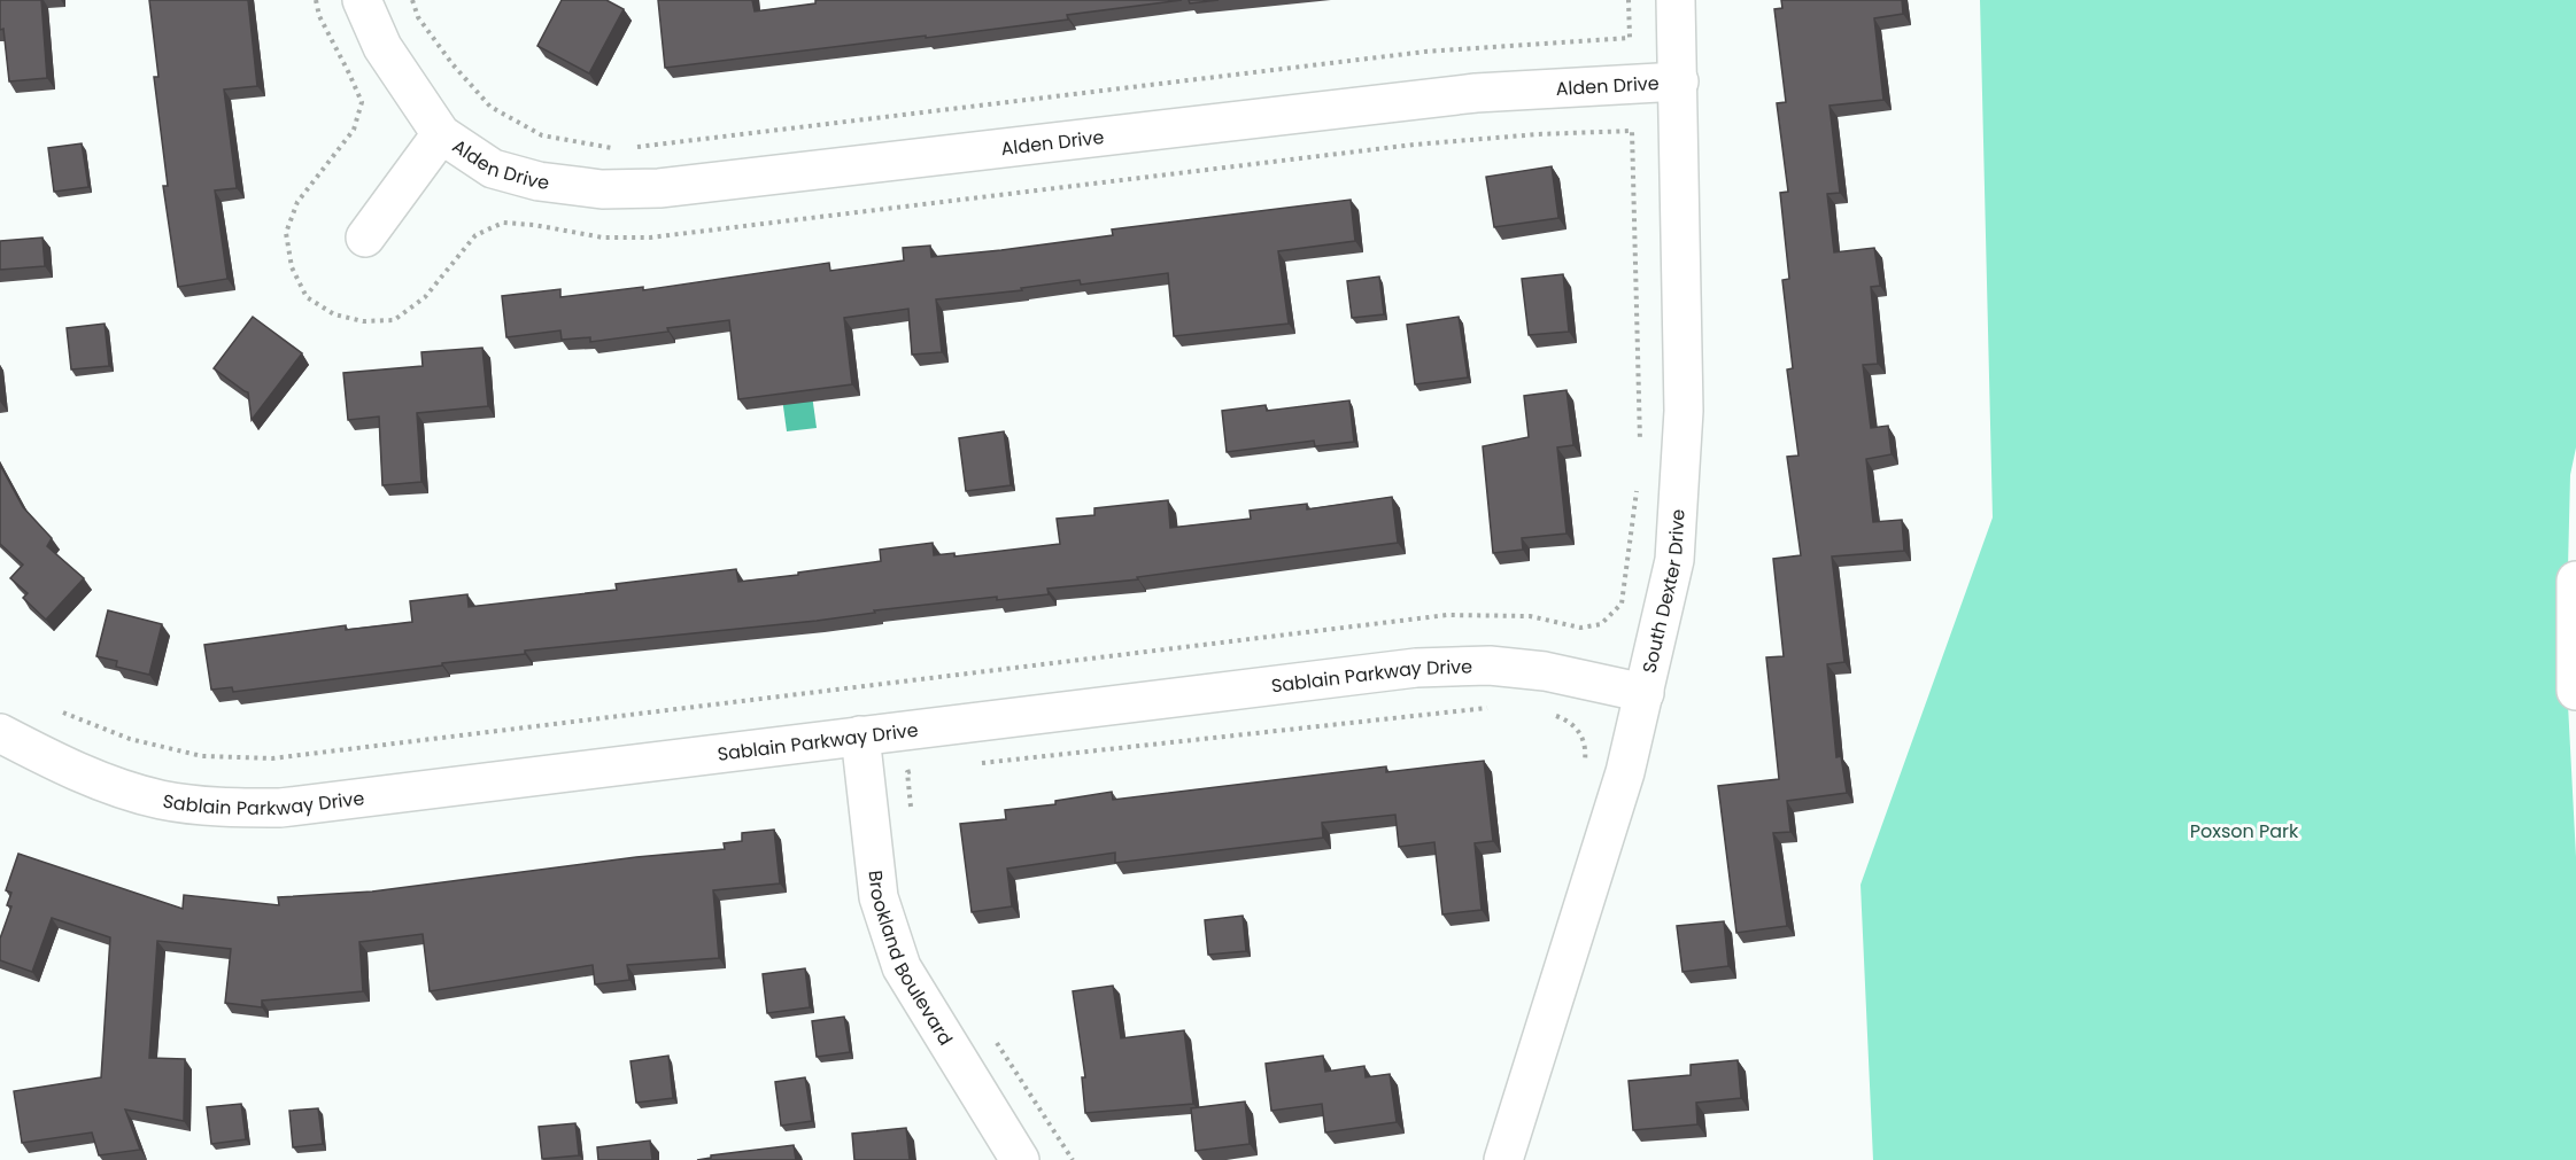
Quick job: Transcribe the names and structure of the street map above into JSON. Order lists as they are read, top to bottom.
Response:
{
  "streets": {
    "street": [
      "Alden Drive",
      "South Dexter Drive",
      "Sablain Parkway Drive",
      "Brookland Boulevard"
    ]
  },
  "crossings": [
    ["Alden Drive", "South Dexter Drive"],
    ["South Dexter Drive", "Sablain Parkway Drive"],
    ["Sablain Parkway Drive", "Brookland Boulevard"]
  ],
  "parks": ["Poxson Park"]
}
